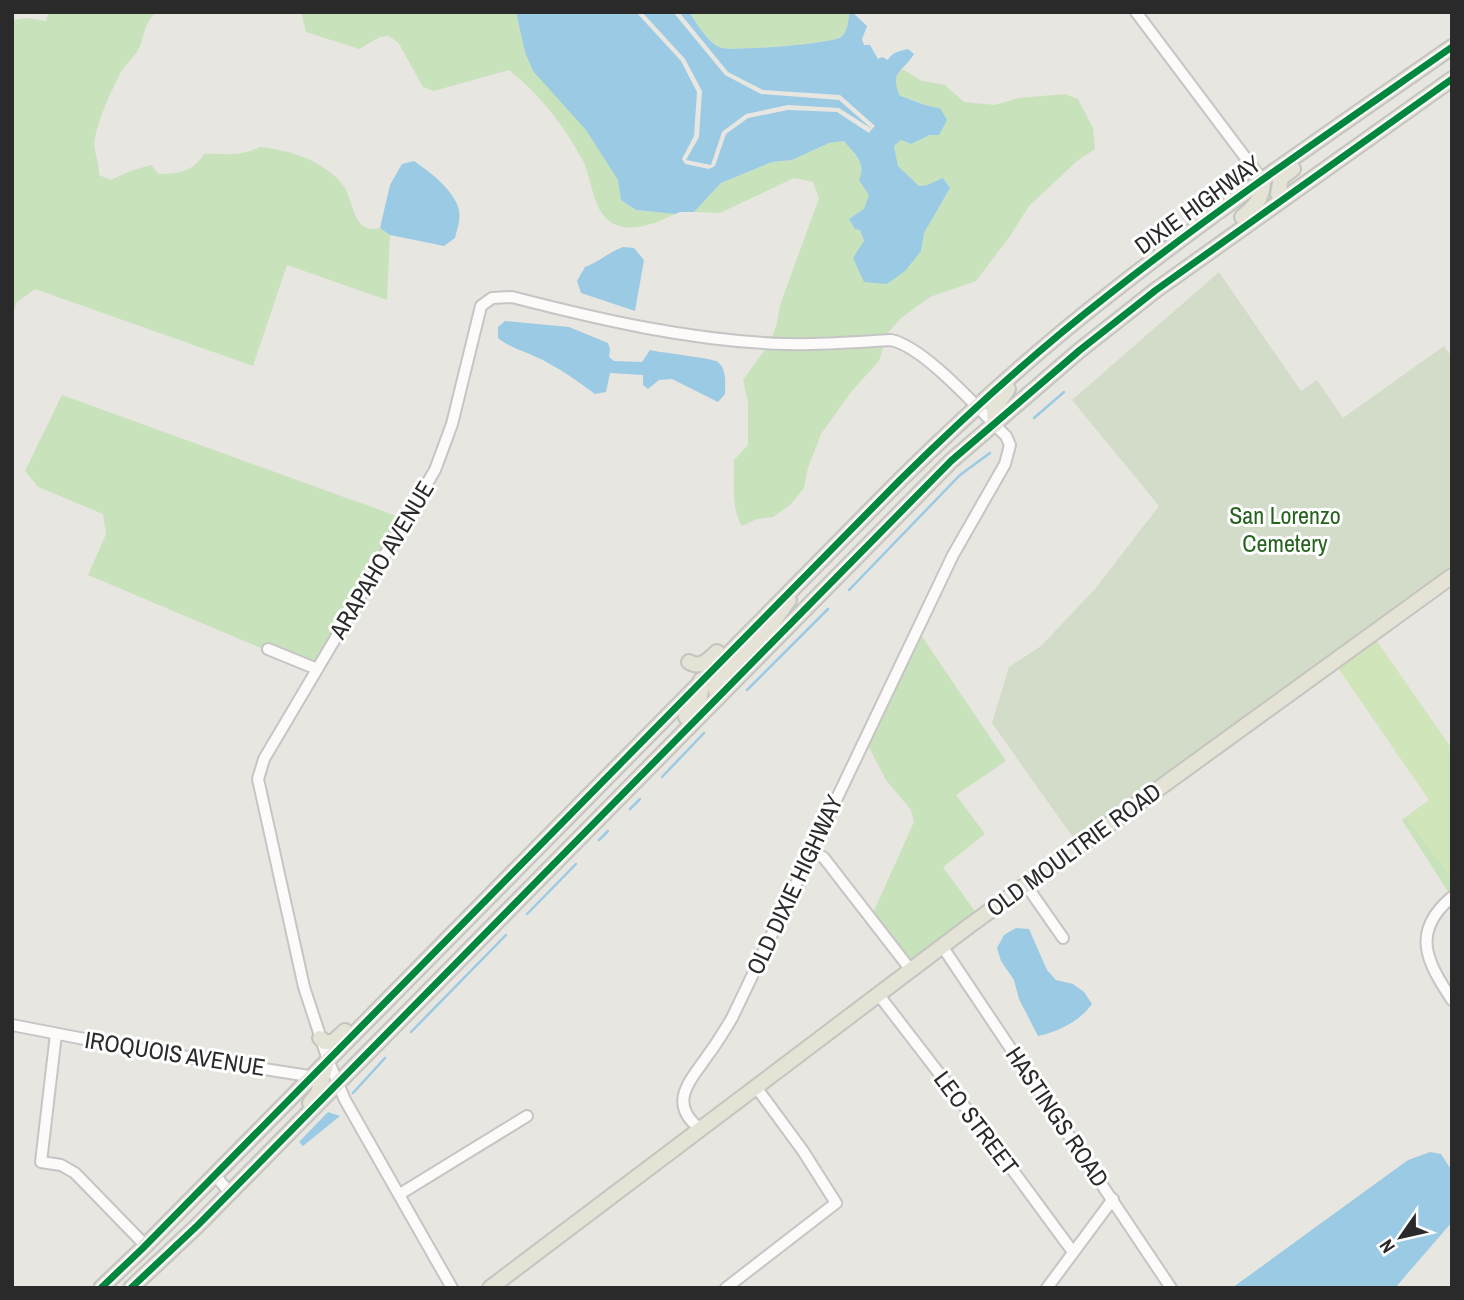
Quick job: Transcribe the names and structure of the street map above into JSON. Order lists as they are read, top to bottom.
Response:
{
  "streets": {
    "main road": ["DIXIE HIGHWAY", "OLD MOULTRIE ROAD"],
    "street": [
      "ARAPAHO AVENUE",
      "OLD DIXIE HIGHWAY",
      "IROQUOIS AVENUE",
      "HASTINGS ROAD",
      "LEO STREET"
    ]
  },
  "crossings": [
    ["DIXIE HIGHWAY", "ARAPAHO AVENUE"],
    ["DIXIE HIGHWAY", "OLD DIXIE HIGHWAY"],
    ["ARAPAHO AVENUE", "OLD DIXIE HIGHWAY"],
    ["ARAPAHO AVENUE", "IROQUOIS AVENUE"],
    ["OLD MOULTRIE ROAD", "OLD DIXIE HIGHWAY"],
    ["OLD MOULTRIE ROAD", "HASTINGS ROAD"],
    ["OLD MOULTRIE ROAD", "LEO STREET"]
  ],
  "parks": ["San Lorenzo Cemetery"],
  "north": "bottom left"
}
